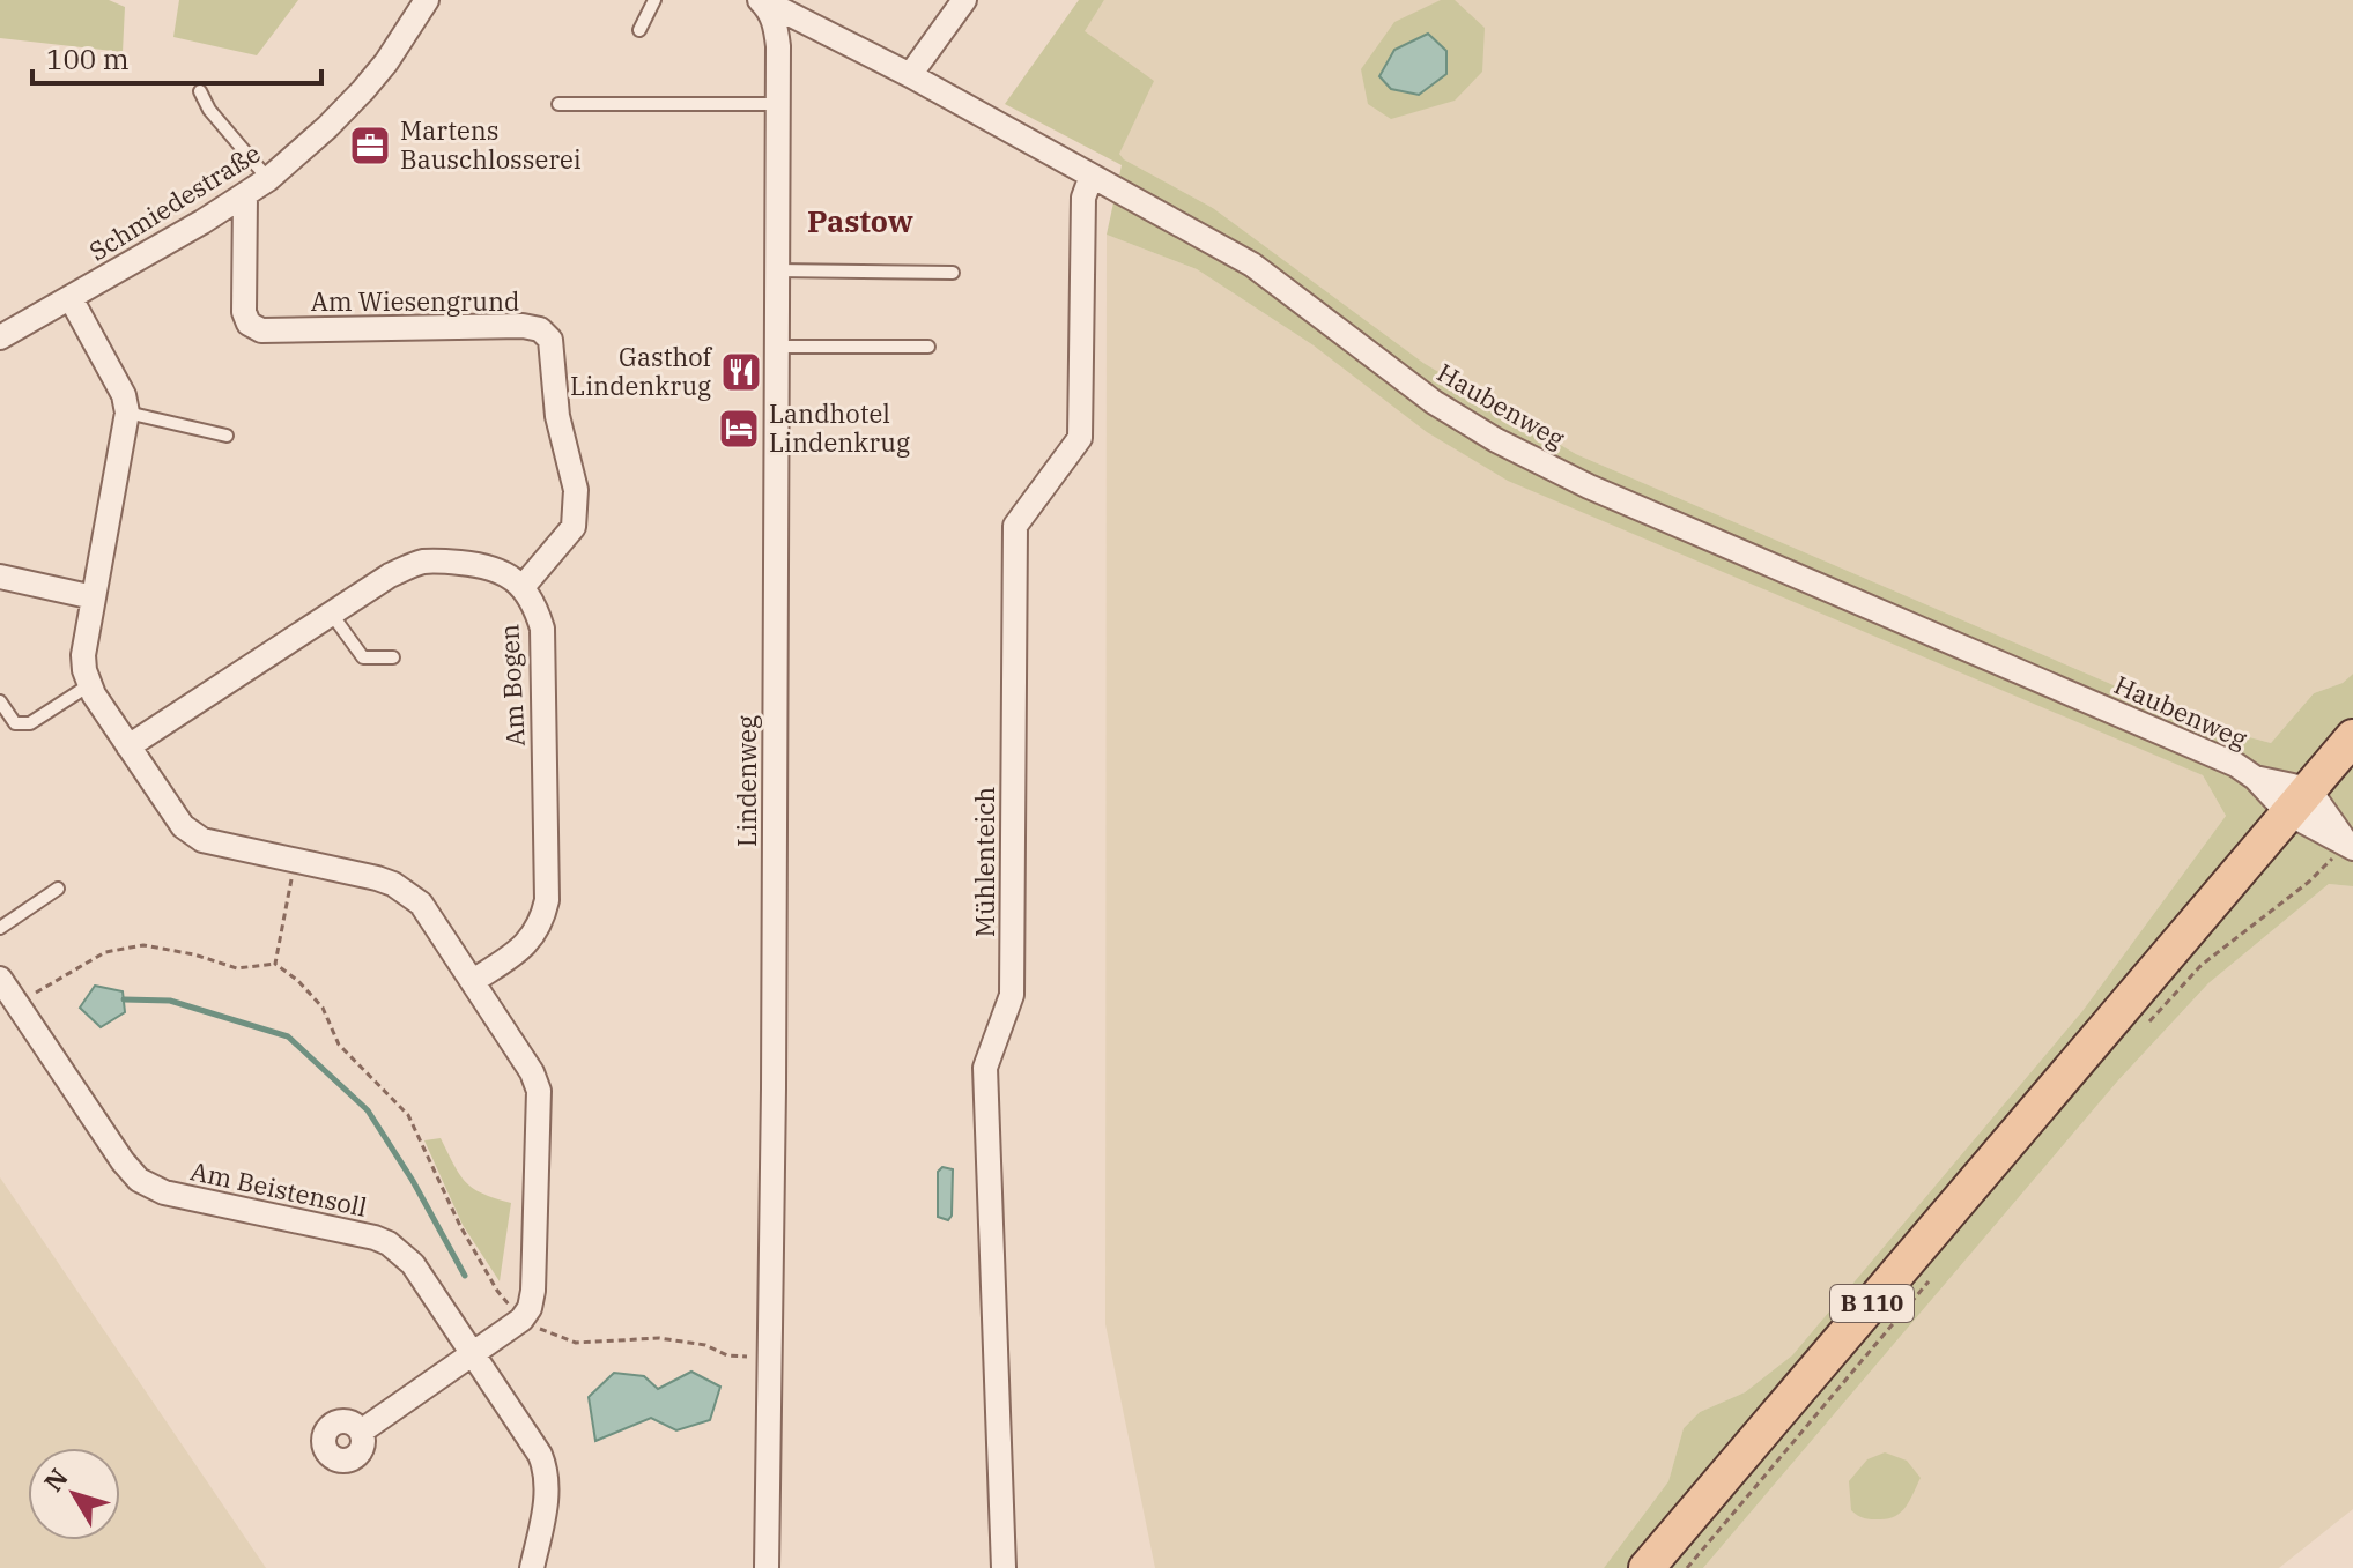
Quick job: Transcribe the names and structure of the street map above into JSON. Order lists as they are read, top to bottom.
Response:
{
  "streets": {
    "main road": ["B 110"],
    "street": [
      "Schmiedestraße",
      "Am Wiesengrund",
      "Haubenweg",
      "Am Bogen",
      "Lindenweg",
      "Mühlenteich",
      "Am Beistensoll"
    ]
  },
  "crossings": [
    ["Schmiedestraße", "Am Wiesengrund"],
    ["Am Wiesengrund", "Am Bogen"],
    ["Haubenweg", "Lindenweg"],
    ["Haubenweg", "Mühlenteich"],
    ["Haubenweg", "B 110"]
  ],
  "districts": ["Pastow"],
  "places": {
    "office": ["Martens Bauschlosserei"],
    "restaurant": ["Gasthof Lindenkrug"],
    "hotel": ["Landhotel Lindenkrug"]
  },
  "scale_bar": "100 m",
  "north": "top left"
}
